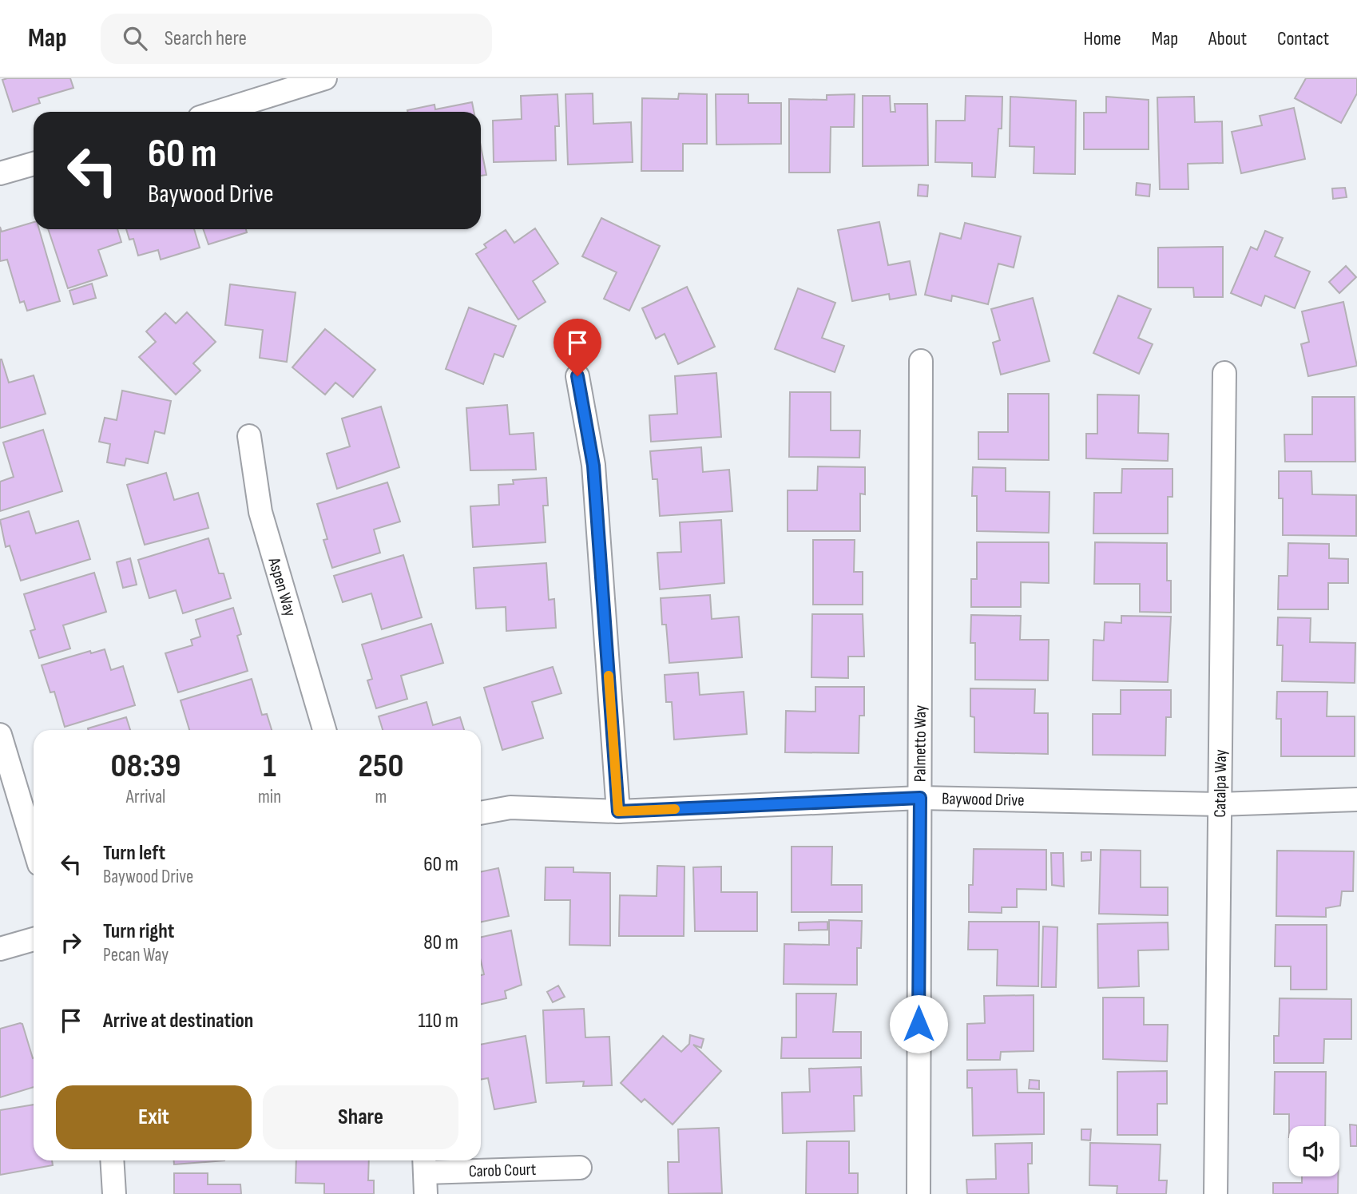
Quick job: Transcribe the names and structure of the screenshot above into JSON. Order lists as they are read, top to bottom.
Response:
{
  "streets": {
    "street": [
      "Aspen Way",
      "Palmetto Way",
      "Catalpa Way",
      "Baywood Drive",
      "Carob Court"
    ]
  },
  "crossings": [
    ["Palmetto Way", "Baywood Drive"],
    ["Catalpa Way", "Baywood Drive"]
  ],
  "page": {
    "header": "Map",
    "search": "Search here",
    "nav": [
      "Home",
      "Map",
      "About",
      "Contact"
    ],
    "turn": ["60 m", "Baywood Drive"],
    "eta": [
      "08:39",
      "Arrival",
      "1",
      "min",
      "250",
      "m"
    ],
    "list": [
      {
        "name": "Turn left",
        "note": "Baywood Drive",
        "value": "60 m"
      },
      {
        "name": "Turn right",
        "note": "Pecan Way",
        "value": "80 m"
      },
      {
        "name": "Arrive at destination",
        "value": "110 m"
      }
    ],
    "buttons": ["Exit", "Share"]
  }
}
